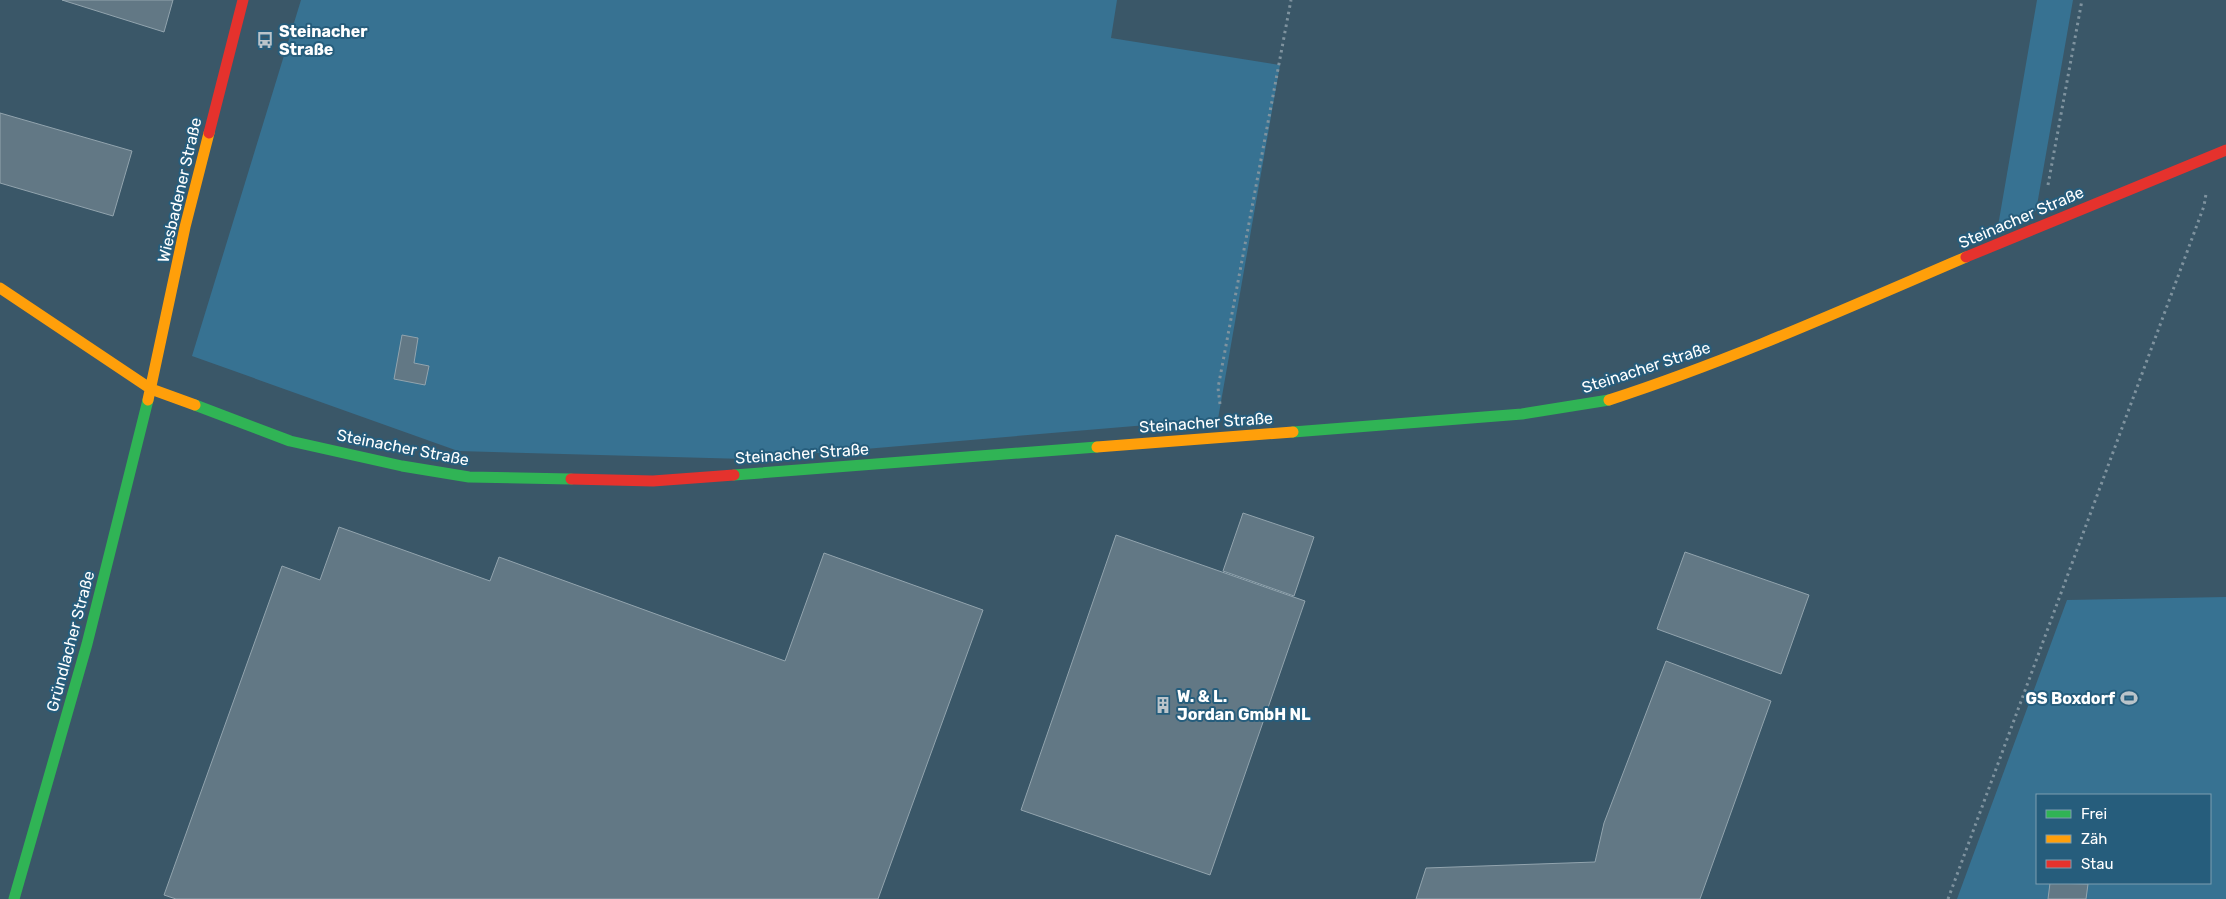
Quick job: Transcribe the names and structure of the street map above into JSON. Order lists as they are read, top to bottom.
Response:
{
  "streets": {
    "street": ["Wiesbadener Straße", "Steinacher Straße", "Gründlacher Straße"]
  },
  "crossings": [
    ["Wiesbadener Straße", "Steinacher Straße"],
    ["Wiesbadener Straße", "Gründlacher Straße"],
    ["Steinacher Straße", "Gründlacher Straße"]
  ],
  "places": {
    "bus stop": ["Steinacher Straße"],
    "sports": ["GS Boxdorf"],
    "building": ["W. & L. Jordan GmbH NL"]
  },
  "legend": ["Frei", "Zäh", "Stau"]
}
